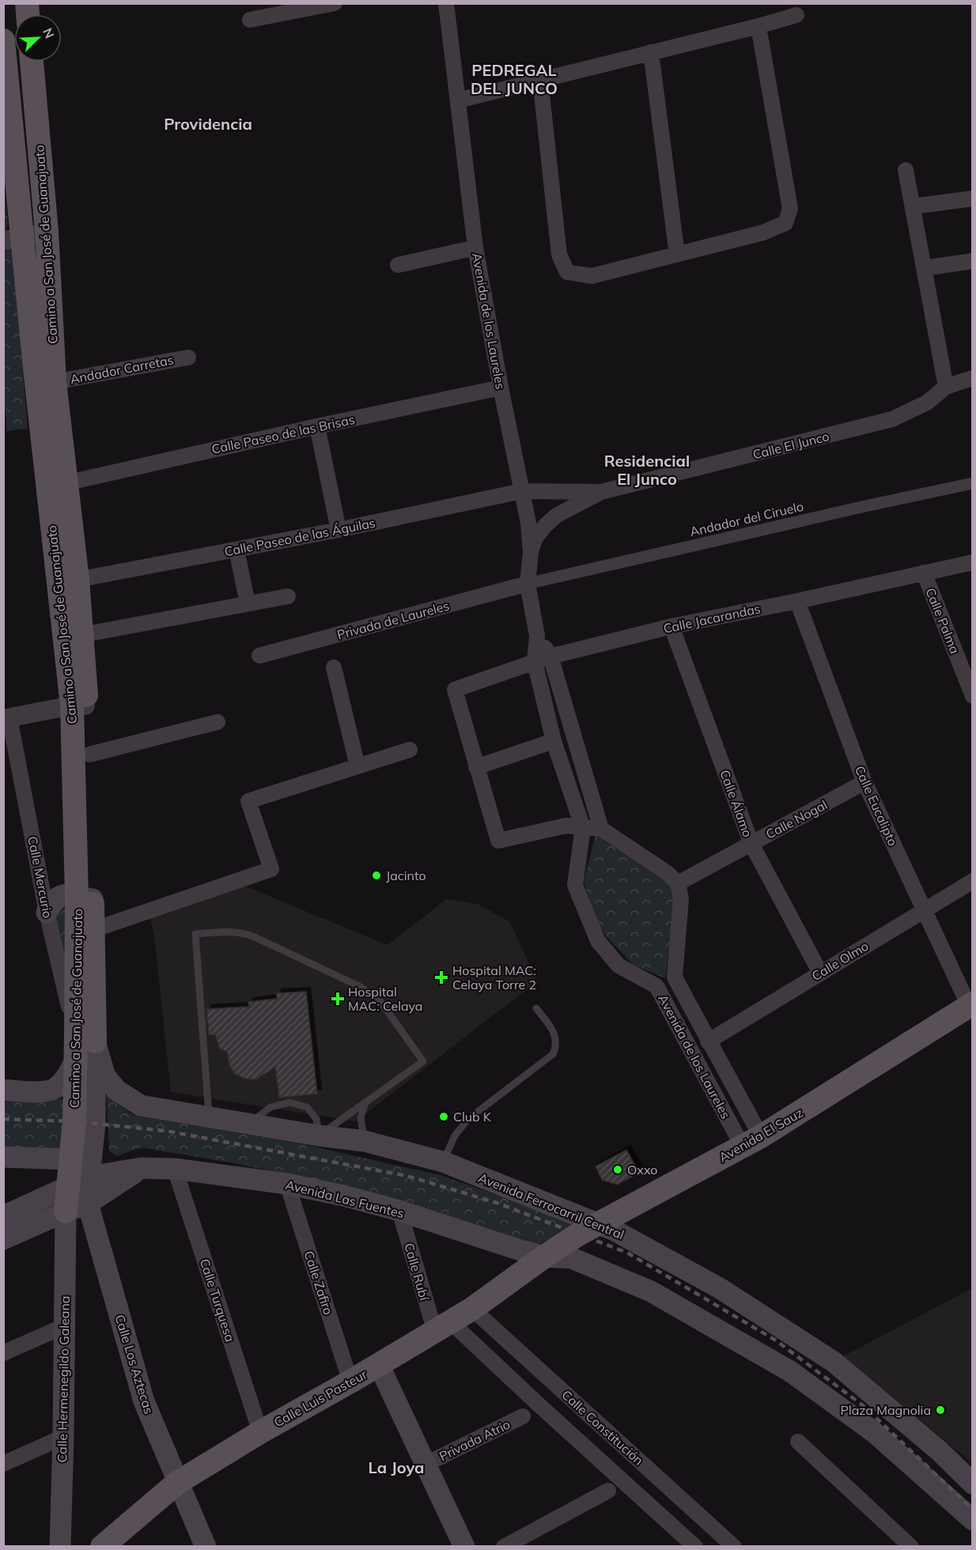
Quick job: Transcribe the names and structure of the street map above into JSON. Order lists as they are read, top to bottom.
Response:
{
  "streets": {
    "main road": [
      "Camino a San José de Guanajuato",
      "Avenida El Sauz",
      "Avenida Las Fuentes",
      "Avenida Ferrocarril Central",
      "Calle Los Aztecas",
      "Calle Hermenegildo Galeana",
      "Calle Luis Pasteur"
    ],
    "street": [
      "Avenida de los Laureles",
      "Andador Carretas",
      "Calle Paseo de las Brisas",
      "Calle El Junco",
      "Andador del Ciruelo",
      "Calle Paseo de las Águilas",
      "Calle Jacarandas",
      "Privada de Laureles",
      "Calle Palma",
      "Calle Álamo",
      "Calle Eucalipto",
      "Calle Nogal",
      "Calle Mercurio",
      "Calle Olmo",
      "Calle Rubí",
      "Calle Zafiro",
      "Calle Turquesa",
      "Calle Constitución",
      "Privada Atrio"
    ]
  },
  "crossings": [
    ["Camino a San José de Guanajuato", "Andador Carretas"],
    ["Camino a San José de Guanajuato", "Calle Paseo de las Brisas"],
    ["Camino a San José de Guanajuato", "Calle Paseo de las Águilas"],
    ["Camino a San José de Guanajuato", "Calle Mercurio"],
    ["Camino a San José de Guanajuato", "Avenida Las Fuentes"],
    ["Camino a San José de Guanajuato", "Avenida Ferrocarril Central"],
    ["Camino a San José de Guanajuato", "Calle Los Aztecas"],
    ["Camino a San José de Guanajuato", "Calle Hermenegildo Galeana"],
    ["Avenida de los Laureles", "Calle Paseo de las Brisas"],
    ["Avenida de los Laureles", "Calle El Junco"],
    ["Avenida de los Laureles", "Andador del Ciruelo"],
    ["Avenida de los Laureles", "Calle Paseo de las Águilas"],
    ["Avenida de los Laureles", "Calle Jacarandas"],
    ["Avenida de los Laureles", "Privada de Laureles"],
    ["Avenida de los Laureles", "Calle Nogal"],
    ["Avenida de los Laureles", "Calle Olmo"],
    ["Avenida de los Laureles", "Avenida El Sauz"],
    ["Calle El Junco", "Calle Paseo de las Águilas"],
    ["Andador del Ciruelo", "Privada de Laureles"],
    ["Calle Jacarandas", "Calle Palma"],
    ["Calle Jacarandas", "Calle Álamo"],
    ["Calle Jacarandas", "Calle Eucalipto"],
    ["Calle Álamo", "Calle Nogal"],
    ["Calle Álamo", "Calle Olmo"],
    ["Calle Eucalipto", "Calle Nogal"],
    ["Calle Eucalipto", "Calle Olmo"],
    ["Calle Eucalipto", "Avenida El Sauz"],
    ["Calle Mercurio", "Avenida Ferrocarril Central"],
    ["Avenida El Sauz", "Avenida Las Fuentes"],
    ["Avenida El Sauz", "Avenida Ferrocarril Central"],
    ["Avenida El Sauz", "Calle Luis Pasteur"],
    ["Avenida Las Fuentes", "Calle Rubí"],
    ["Avenida Las Fuentes", "Calle Zafiro"],
    ["Avenida Las Fuentes", "Calle Turquesa"],
    ["Avenida Las Fuentes", "Calle Luis Pasteur"],
    ["Calle Rubí", "Calle Luis Pasteur"],
    ["Calle Rubí", "Calle Constitución"],
    ["Calle Zafiro", "Calle Luis Pasteur"],
    ["Calle Turquesa", "Calle Luis Pasteur"],
    ["Calle Los Aztecas", "Calle Luis Pasteur"],
    ["Calle Luis Pasteur", "Calle Constitución"]
  ],
  "districts": [
    "PEDREGAL DEL JUNCO",
    "Providencia",
    "Residencial El Junco",
    "La Joya"
  ],
  "places": {
    "other": [
      "Jacinto",
      "Club K",
      "Oxxo",
      "Plaza Magnolia"
    ],
    "health": ["Hospital MAC: Celaya Torre 2", "Hospital MAC: Celaya"]
  },
  "north": "top right"
}
